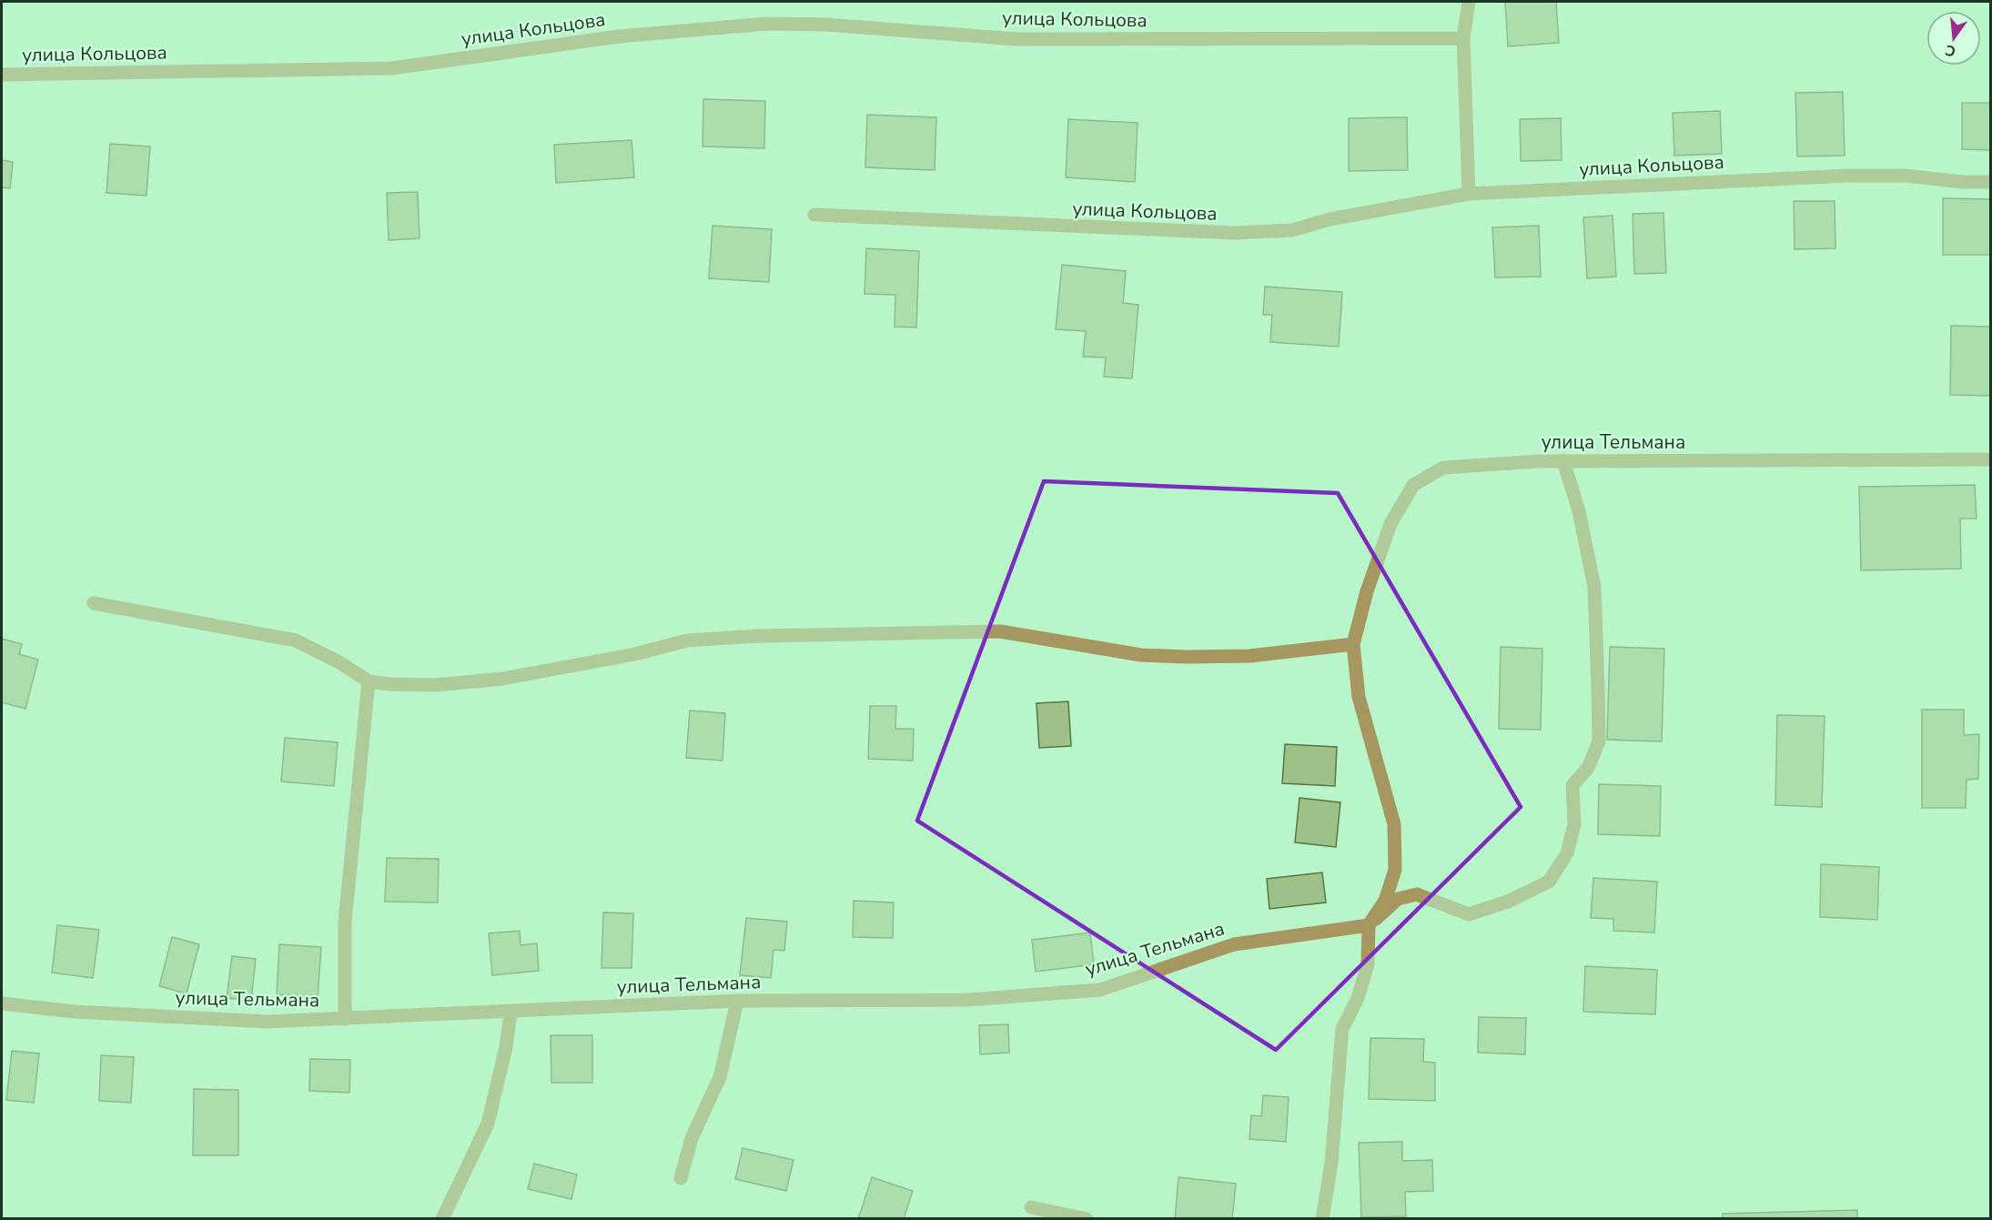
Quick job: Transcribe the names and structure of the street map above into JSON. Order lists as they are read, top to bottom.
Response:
{
  "streets": {
    "street": ["улица Кольцова", "улица Кольцoва", "улица Тельмана"]
  },
  "crossings": [
    ["улица Кольцова", "улица Кольцoва"]
  ],
  "north": "bottom"
}
